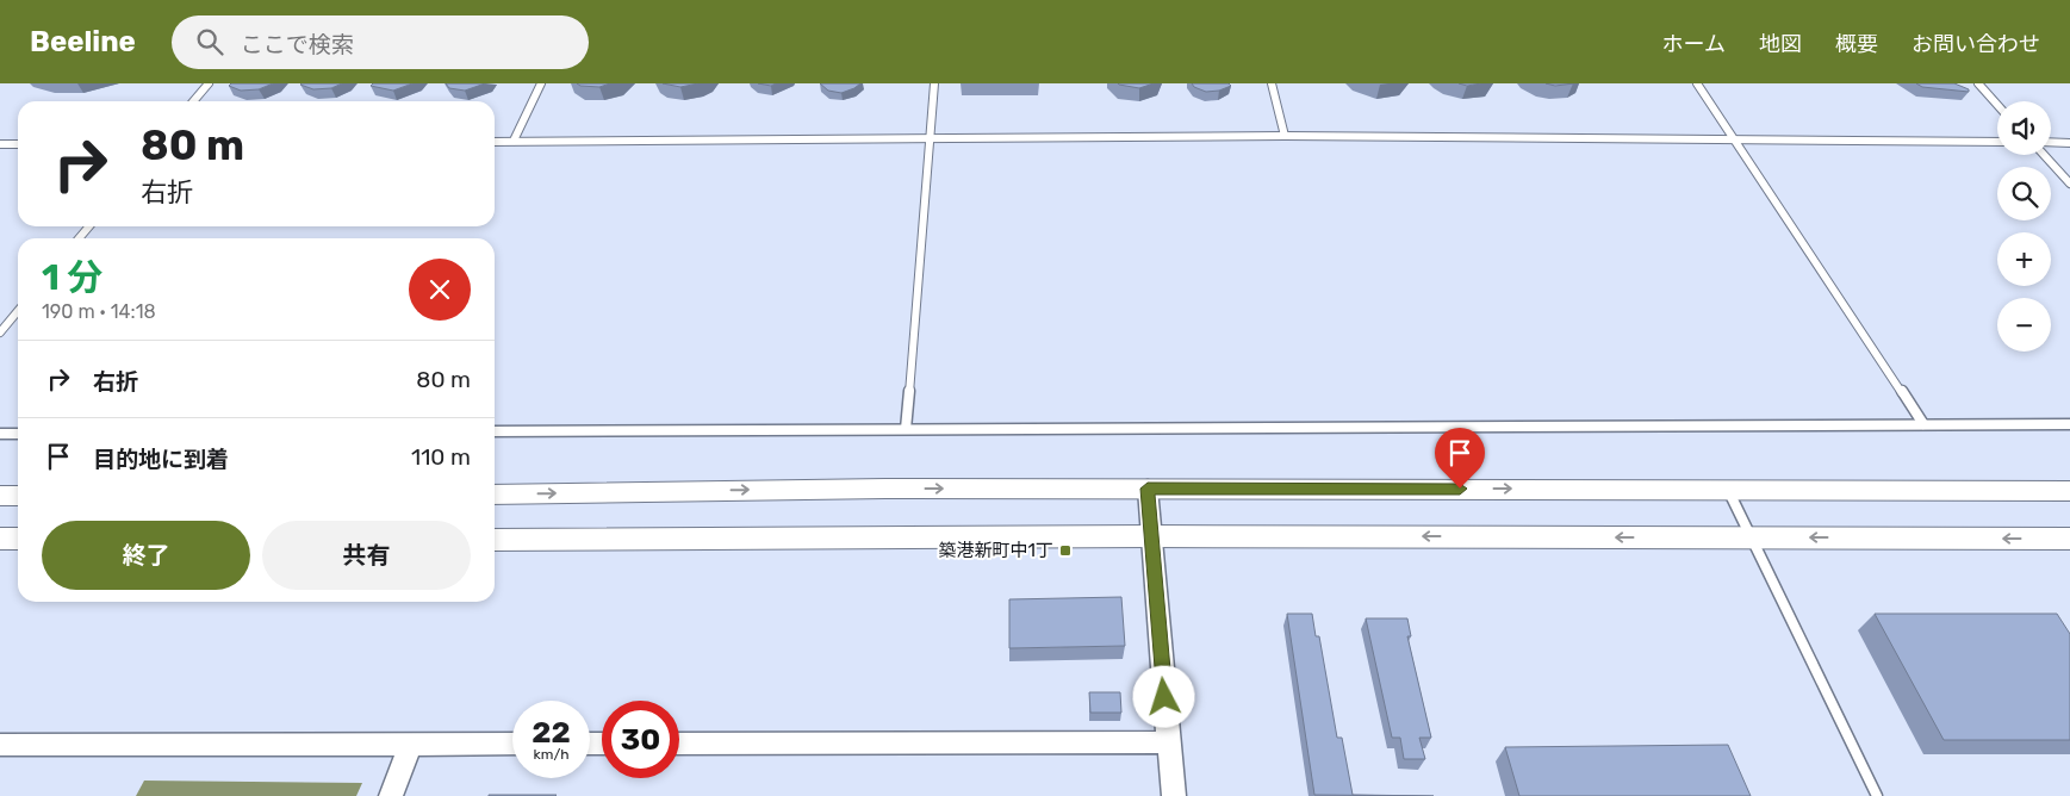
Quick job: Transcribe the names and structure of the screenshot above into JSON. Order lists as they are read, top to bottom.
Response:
{
  "places": {
    "transit": ["築港新町中1丁"]
  },
  "page": {
    "header": "Beeline",
    "search": "ここで検索",
    "nav": [
      "ホーム",
      "地図",
      "概要",
      "お問い合わせ"
    ],
    "map_buttons": ["+", "−"],
    "turn": ["80 m", "右折"],
    "heading": ["1 分", "190 m · 14:18"],
    "list": [
      {
        "name": "右折",
        "value": "80 m"
      },
      {
        "name": "目的地に到着",
        "value": "110 m"
      }
    ],
    "buttons": ["終了", "共有"],
    "speed": "22 km/h",
    "limit": "30"
  }
}
